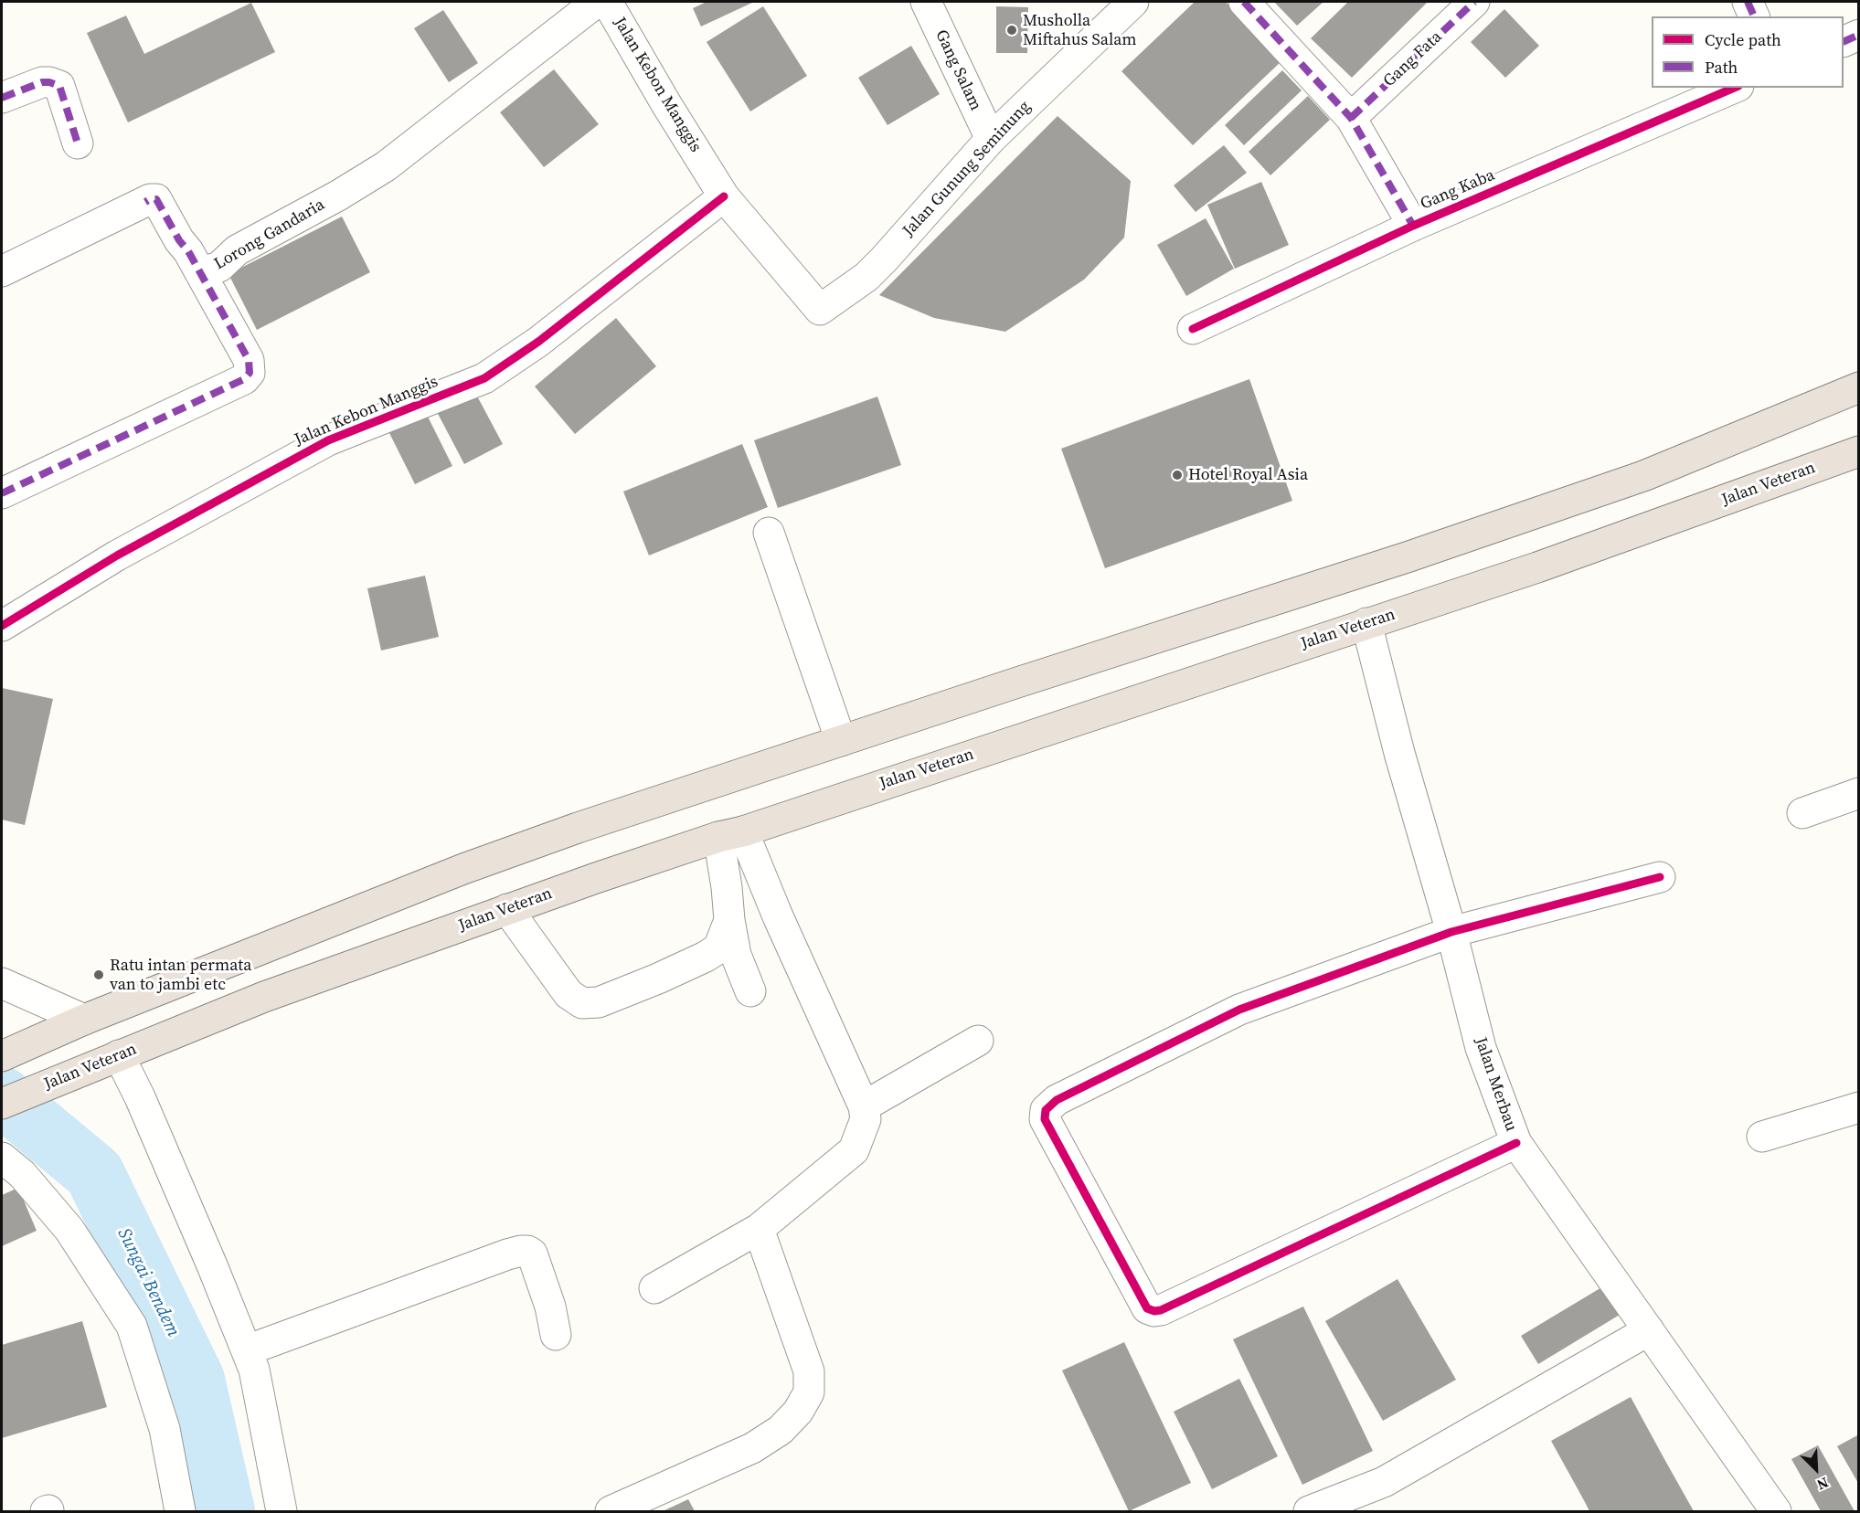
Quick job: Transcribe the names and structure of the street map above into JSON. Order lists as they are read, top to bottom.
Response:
{
  "streets": {
    "highway": ["Jalan Veteran"],
    "street": [
      "Gang Fata",
      "Gang Salam",
      "Jalan Kebon Manggis",
      "Jalan Gunung Seminung",
      "Gang Kaba",
      "Lorong Gandaria",
      "Jalan Merbau"
    ]
  },
  "crossings": [
    ["Gang Salam", "Jalan Gunung Seminung"],
    ["Jalan Kebon Manggis", "Jalan Gunung Seminung"],
    ["Jalan Veteran", "Jalan Merbau"]
  ],
  "water": ["Sungai Bendem"],
  "places": ["Musholla Miftahus Salam", "Hotel Royal Asia", "Ratu intan permata van to jambi etc"],
  "legend": ["Cycle path", "Path"],
  "north": "bottom right"
}
